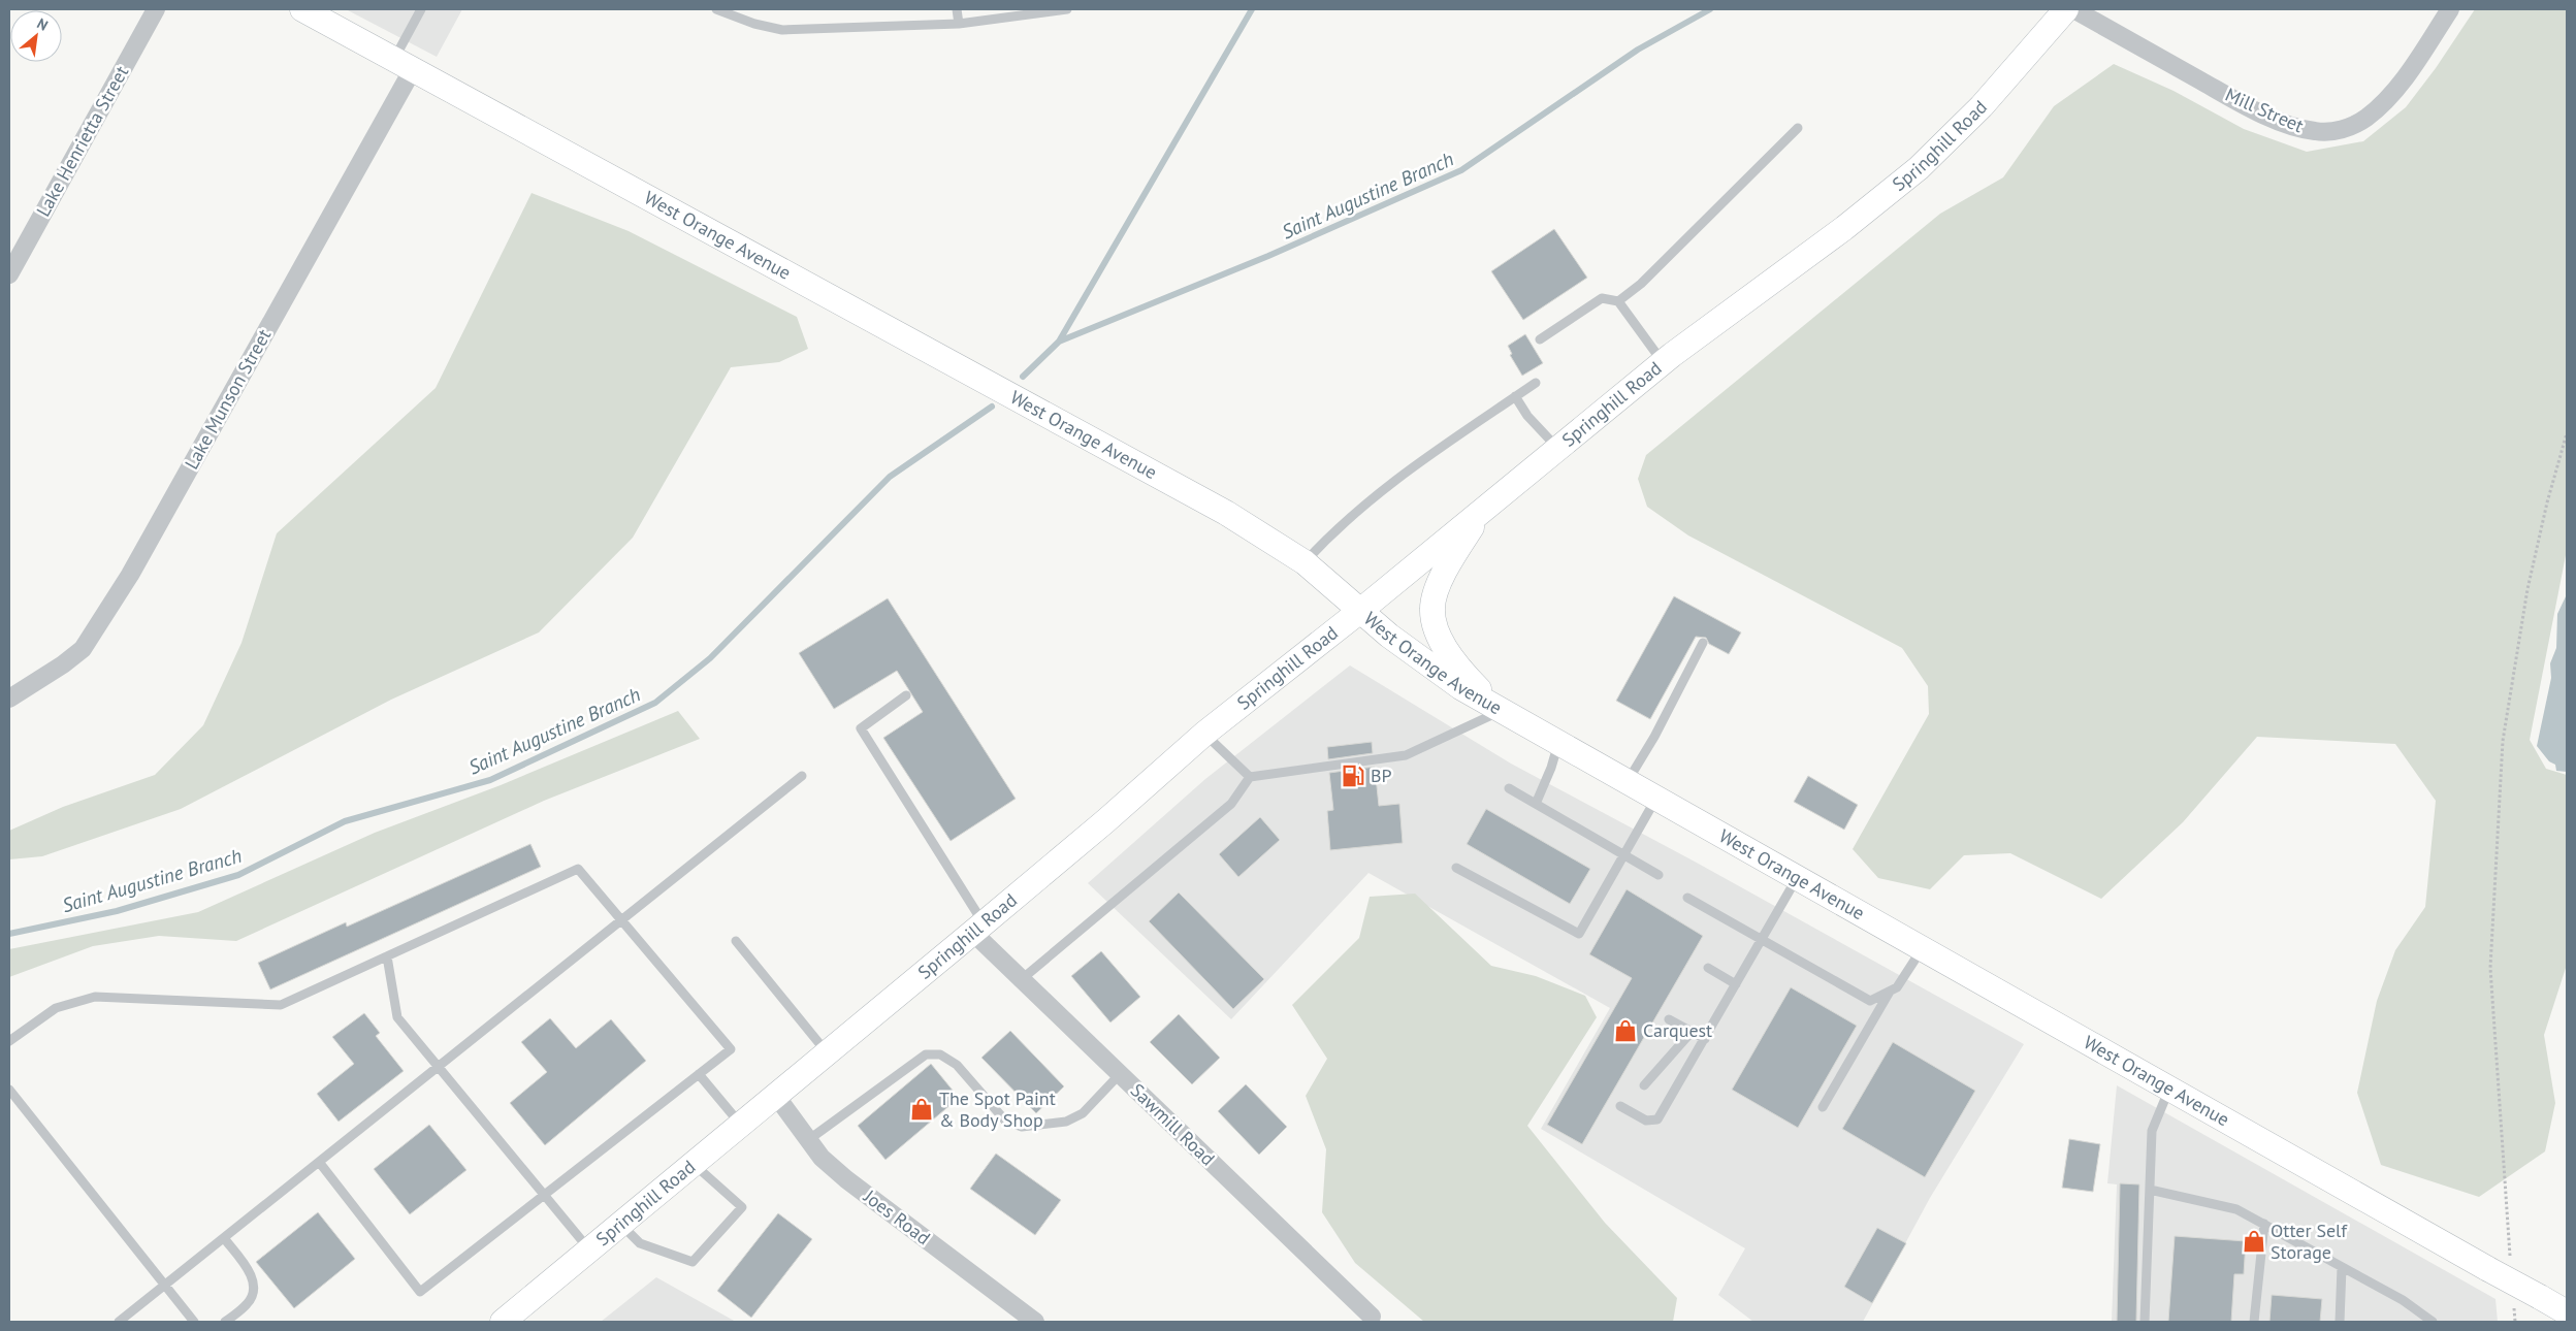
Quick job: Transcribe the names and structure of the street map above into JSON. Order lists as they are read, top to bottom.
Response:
{
  "streets": {
    "main road": ["Springhill Road", "West Orange Avenue"],
    "street": [
      "Mill Street",
      "Lake Henrietta Street",
      "Lake Munson Street",
      "Sawmill Road",
      "Joes Road"
    ]
  },
  "crossings": [
    ["Springhill Road", "West Orange Avenue"],
    ["Springhill Road", "Sawmill Road"],
    ["Springhill Road", "Joes Road"],
    ["West Orange Avenue", "Lake Munson Street"]
  ],
  "water": ["Saint Augustine Branch"],
  "places": {
    "fuel station": ["BP"],
    "shop": ["Carquest", "The Spot Paint & Body Shop", "Otter Self Storage"]
  },
  "north": "top right"
}
